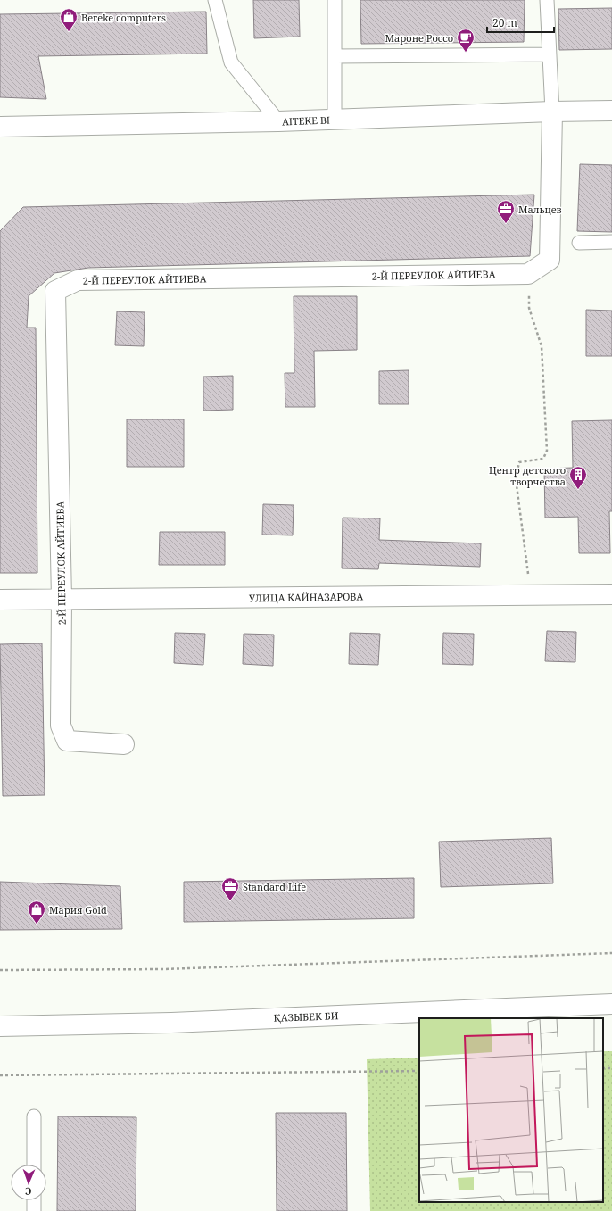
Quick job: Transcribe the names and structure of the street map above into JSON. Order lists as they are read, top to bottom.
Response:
{
  "streets": {
    "street": [
      "AITEKE BI",
      "2-Й ПЕРЕУЛОК АЙТИЕВА",
      "УЛИЦА КАЙНАЗАРОВА",
      "ҚАЗЫБЕК БИ"
    ]
  },
  "crossings": [
    ["2-Й ПЕРЕУЛОК АЙТИЕВА", "УЛИЦА КАЙНАЗАРОВА"]
  ],
  "places": {
    "shop": ["Bereke computers", "Мария Gold"],
    "cafe": ["Мароне Россо"],
    "office": ["Мальцев", "Standard Life"],
    "building": ["Центр детского творчества"]
  },
  "scale_bar": "20 m",
  "north": "bottom"
}
